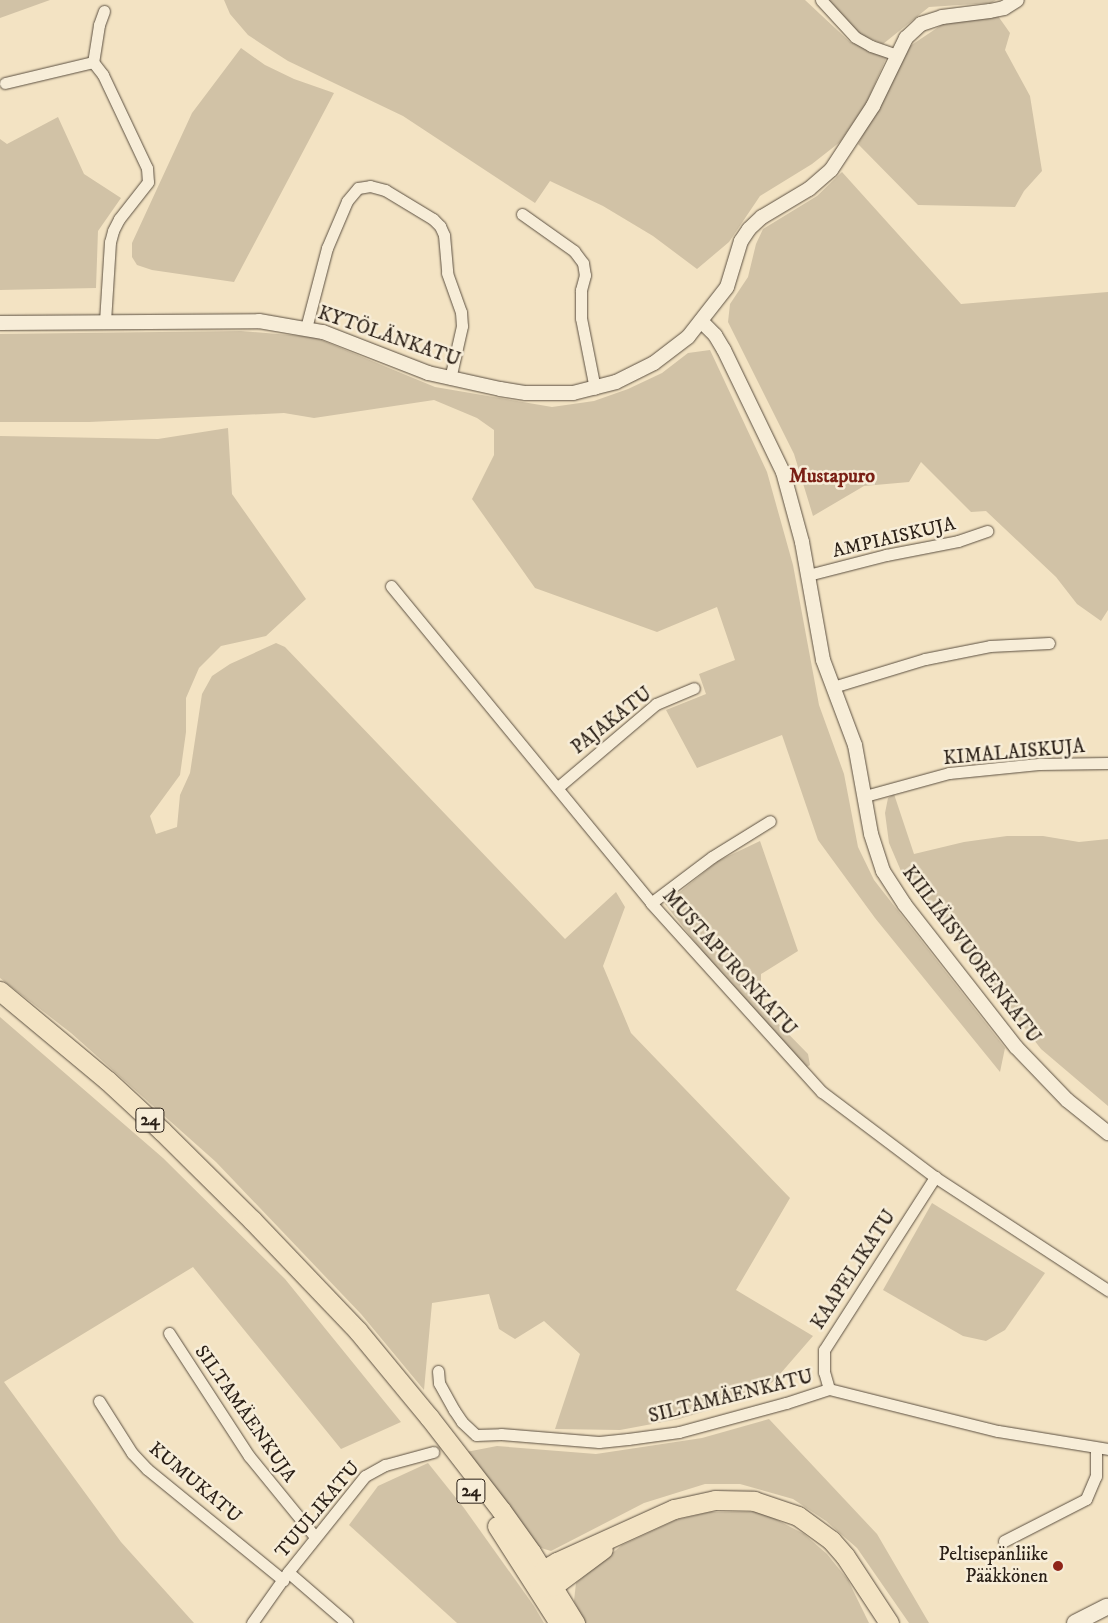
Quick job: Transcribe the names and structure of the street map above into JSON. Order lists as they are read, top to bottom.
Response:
{
  "streets": {
    "highway": ["24"],
    "street": [
      "KYTÖLÄNKATU",
      "AMPIAISKUJA",
      "PAJAKATU",
      "KIMALAISKUJA",
      "KIILIÄISVUORENKATU",
      "MUSTAPURONKATU",
      "KAAPELIKATU",
      "SILTAMÄENKATU",
      "SILTAMÄENKUJA",
      "KUMUKATU",
      "TUULIKATU"
    ]
  },
  "crossings": [
    ["KYTÖLÄNKATU", "KIILIÄISVUORENKATU"],
    ["AMPIAISKUJA", "KIILIÄISVUORENKATU"],
    ["PAJAKATU", "MUSTAPURONKATU"],
    ["KIMALAISKUJA", "KIILIÄISVUORENKATU"],
    ["MUSTAPURONKATU", "KAAPELIKATU"],
    ["KAAPELIKATU", "SILTAMÄENKATU"],
    ["SILTAMÄENKUJA", "TUULIKATU"],
    ["KUMUKATU", "TUULIKATU"]
  ],
  "districts": ["Mustapuro"],
  "places": ["Peltisepänliike Pääkkönen"]
}
